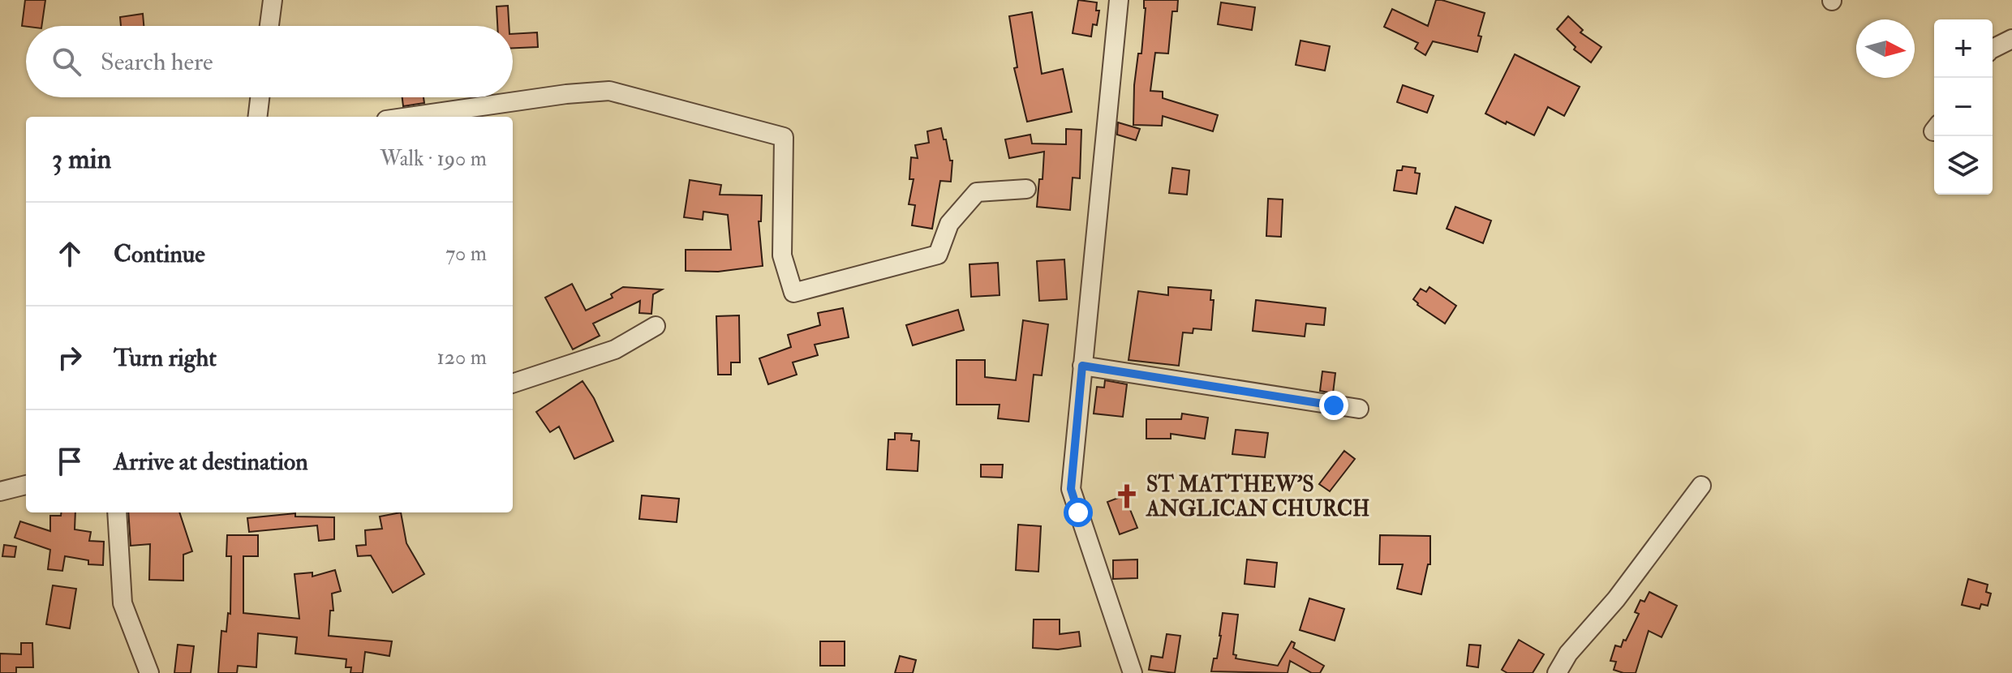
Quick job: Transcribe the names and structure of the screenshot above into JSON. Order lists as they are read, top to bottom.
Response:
{
  "places": {
    "church": ["ST MATTHEW'S ANGLICAN CHURCH"]
  },
  "north": "right",
  "page": {
    "map_buttons": ["+", "−"],
    "search": "Search here",
    "heading": ["3 min", "Walk · 190 m"],
    "list": [
      ["Continue", "70 m"],
      ["Turn right", "120 m"],
      "Arrive at destination"
    ]
  }
}
